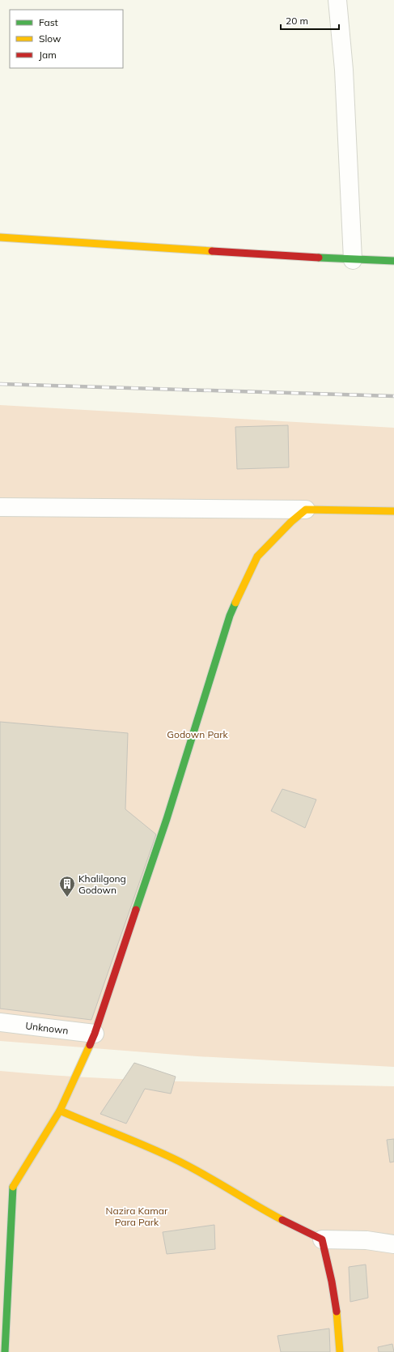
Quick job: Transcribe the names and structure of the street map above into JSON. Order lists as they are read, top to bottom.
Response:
{
  "streets": {
    "street": ["Unknown"]
  },
  "parks": ["Godown Park", "Nazira Kamar Para Park"],
  "places": {
    "building": ["Khalilgong Godown"]
  },
  "legend": ["Fast", "Slow", "Jam"],
  "scale_bar": "20 m"
}
